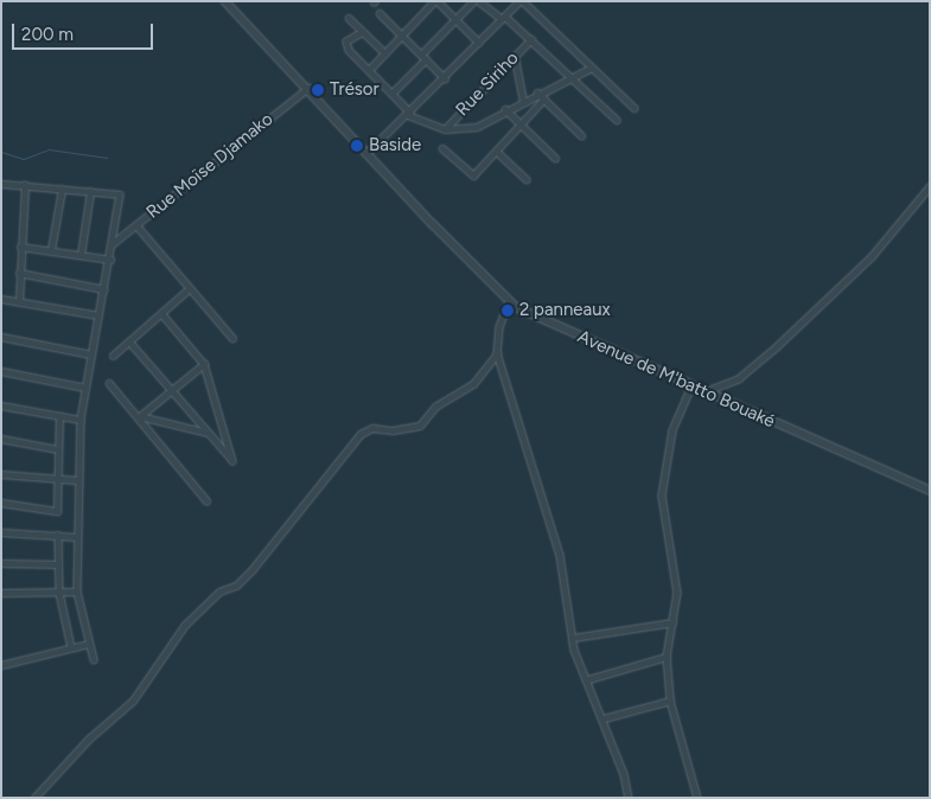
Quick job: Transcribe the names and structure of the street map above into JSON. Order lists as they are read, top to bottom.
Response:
{
  "streets": {
    "street": ["Rue Siriho", "Rue Moïse Djamako", "Avenue de M'batto Bouaké"]
  },
  "crossings": [
    ["Rue Moïse Djamako", "Avenue de M'batto Bouaké"]
  ],
  "places": ["Trésor", "Baside", "2 panneaux"],
  "scale_bar": "200 m"
}
